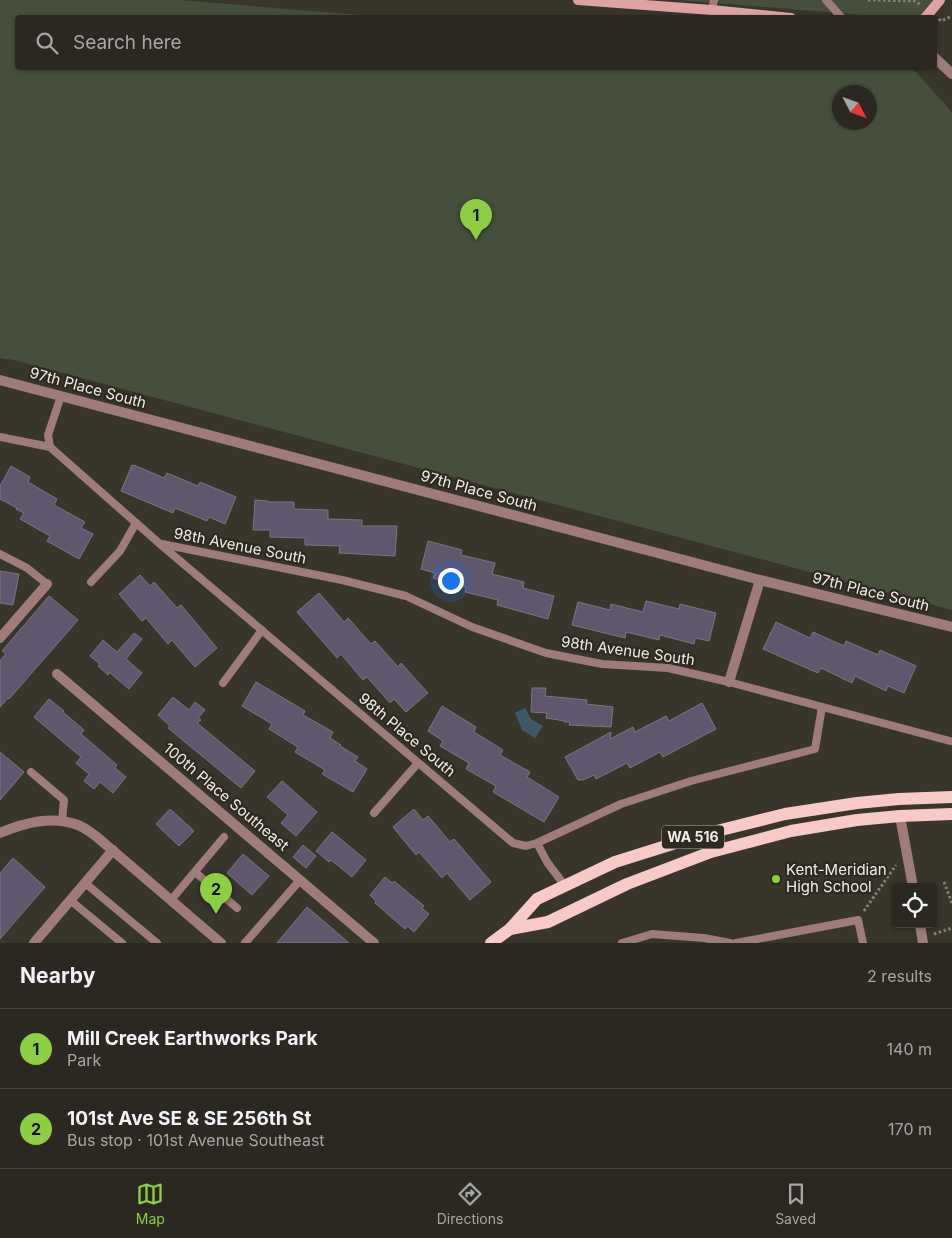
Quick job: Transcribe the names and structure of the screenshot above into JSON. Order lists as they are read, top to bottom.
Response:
{
  "streets": {
    "main road": ["WA 516"],
    "street": ["97th Place South", "100th Place Southeast"],
    "lane": ["98th Avenue South", "98th Place South"]
  },
  "crossings": [
    ["98th Avenue South", "98th Place South"]
  ],
  "places": ["Kent-Meridian High School"],
  "north": "bottom right",
  "page": {
    "search": "Search here",
    "pins": ["1", "2"],
    "heading": ["Nearby", "2 results"],
    "list": [
      {
        "mark": "1",
        "name": "Mill Creek Earthworks Park",
        "note": "Park",
        "value": "140 m"
      },
      {
        "mark": "2",
        "name": "101st Ave SE & SE 256th St",
        "note": "Bus stop · 101st Avenue Southeast",
        "value": "170 m"
      }
    ],
    "nav": ["Map", "Directions", "Saved"]
  }
}
